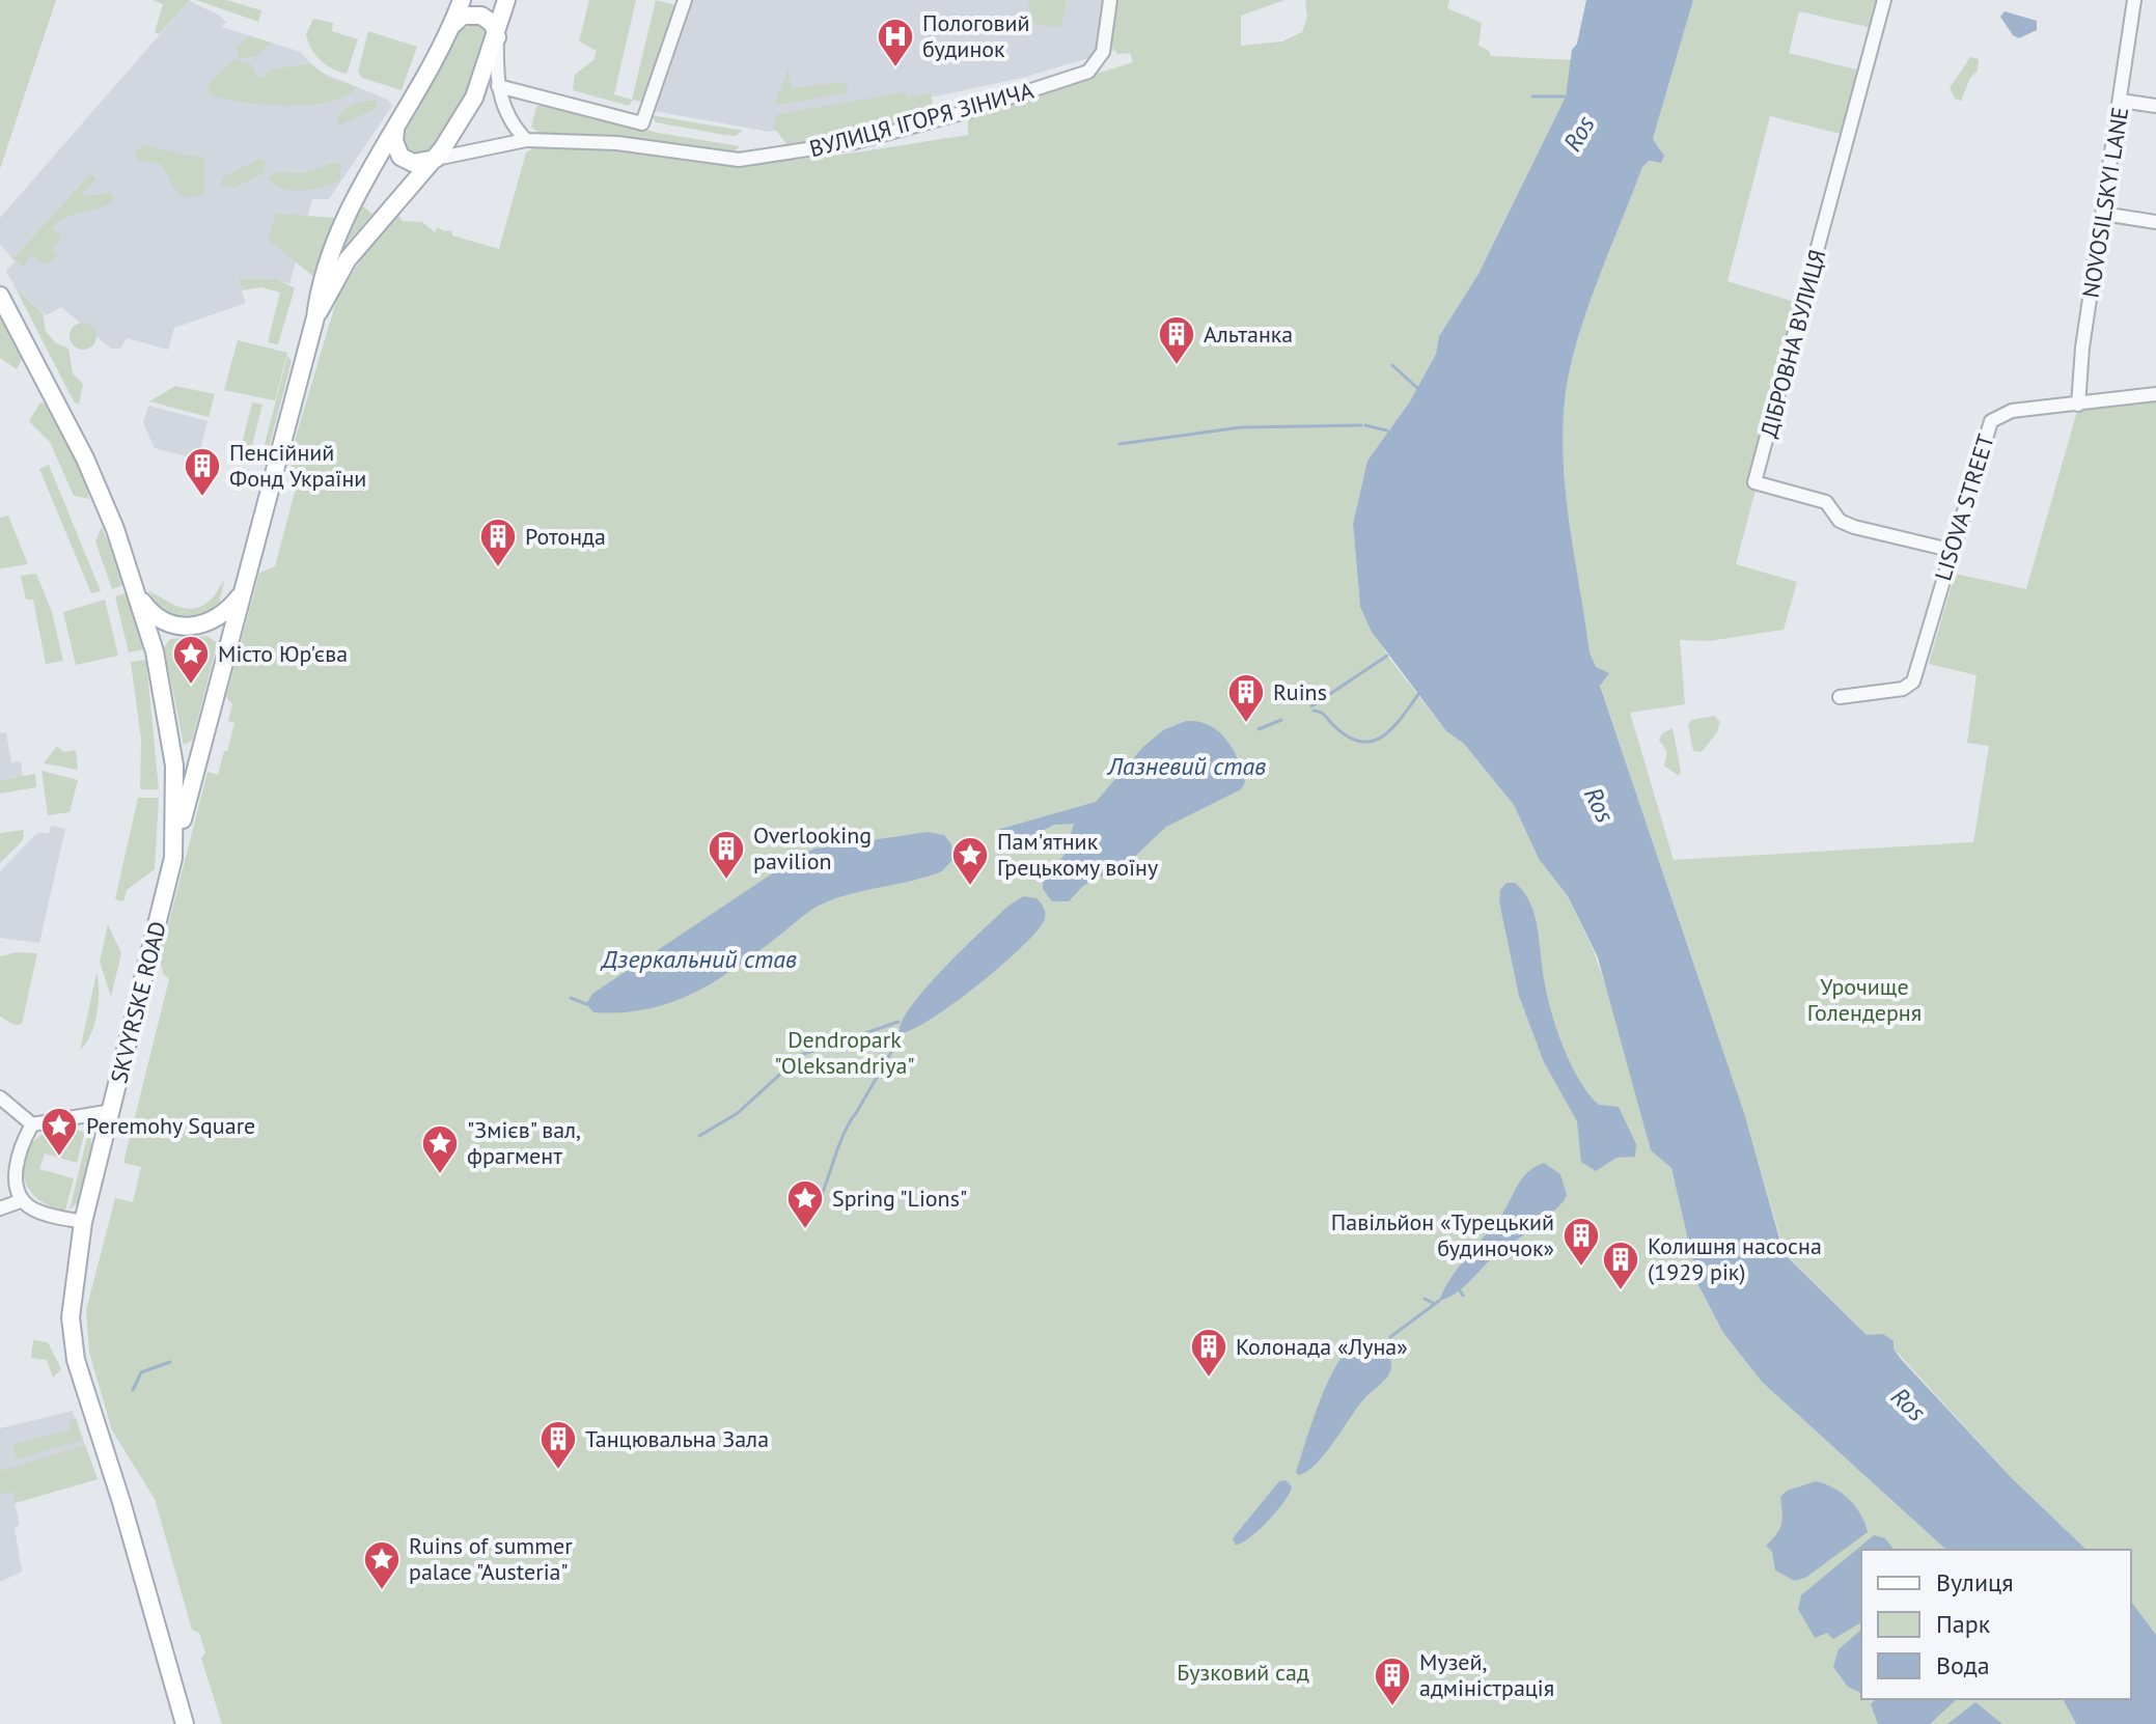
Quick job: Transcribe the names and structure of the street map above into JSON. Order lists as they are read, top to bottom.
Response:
{
  "streets": {
    "main road": ["SKVYRSKE ROAD"],
    "street": [
      "ВУЛИЦЯ ІГОРЯ ЗІНИЧА",
      "NOVOSILSKYI LANE",
      "ДІБРОВНА ВУЛИЦЯ",
      "LISOVA STREET"
    ]
  },
  "crossings": [
    ["NOVOSILSKYI LANE", "LISOVA STREET"],
    ["ДІБРОВНА ВУЛИЦЯ", "LISOVA STREET"]
  ],
  "water": ["Ros", "Лазневий став", "Дзеркальний став"],
  "parks": ["Урочище Голендерня", "Dendropark \"Oleksandriya\"", "Бузковий сад"],
  "places": {
    "hospital": ["Пологовий будинок"],
    "building": [
      "Альтанка",
      "Пенсійний Фонд України",
      "Ротонда",
      "Ruins",
      "Overlooking pavilion",
      "Павільйон «Турецький будиночок»",
      "Колишня насосна (1929 рік)",
      "Колонада «Луна»",
      "Танцювальна Зала",
      "Музей, адміністрація"
    ],
    "place": [
      "Місто Юр'єва",
      "Пам'ятник Грецькому воїну",
      "Peremohy Square",
      "\"Змієв\" вал, фрагмент",
      "Spring \"Lions\"",
      "Ruins of summer palace \"Austeria\""
    ]
  },
  "legend": ["Вулиця", "Парк", "Вода"]
}
